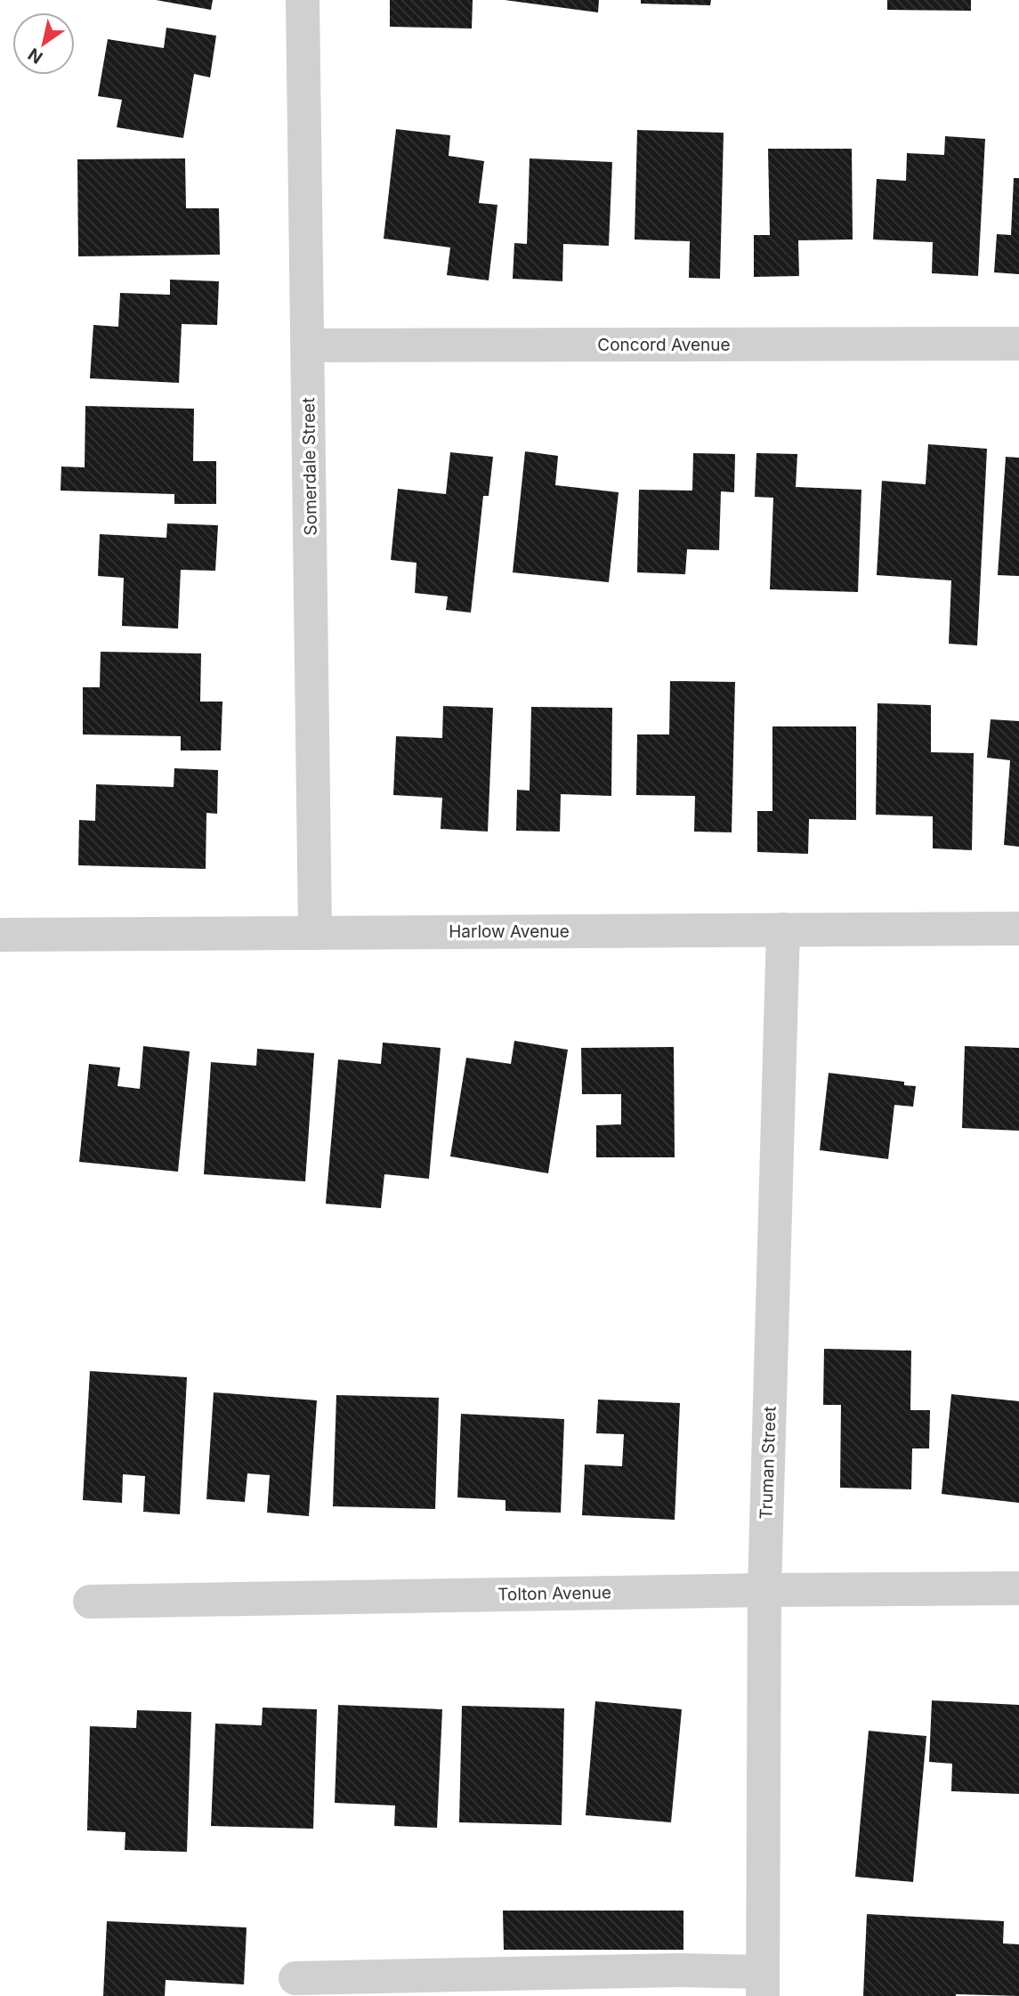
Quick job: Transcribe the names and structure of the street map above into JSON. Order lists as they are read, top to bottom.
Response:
{
  "streets": {
    "street": [
      "Concord Avenue",
      "Somerdale Street",
      "Harlow Avenue",
      "Truman Street",
      "Tolton Avenue"
    ]
  },
  "crossings": [
    ["Concord Avenue", "Somerdale Street"],
    ["Somerdale Street", "Harlow Avenue"],
    ["Harlow Avenue", "Truman Street"],
    ["Truman Street", "Tolton Avenue"]
  ],
  "north": "bottom left"
}
